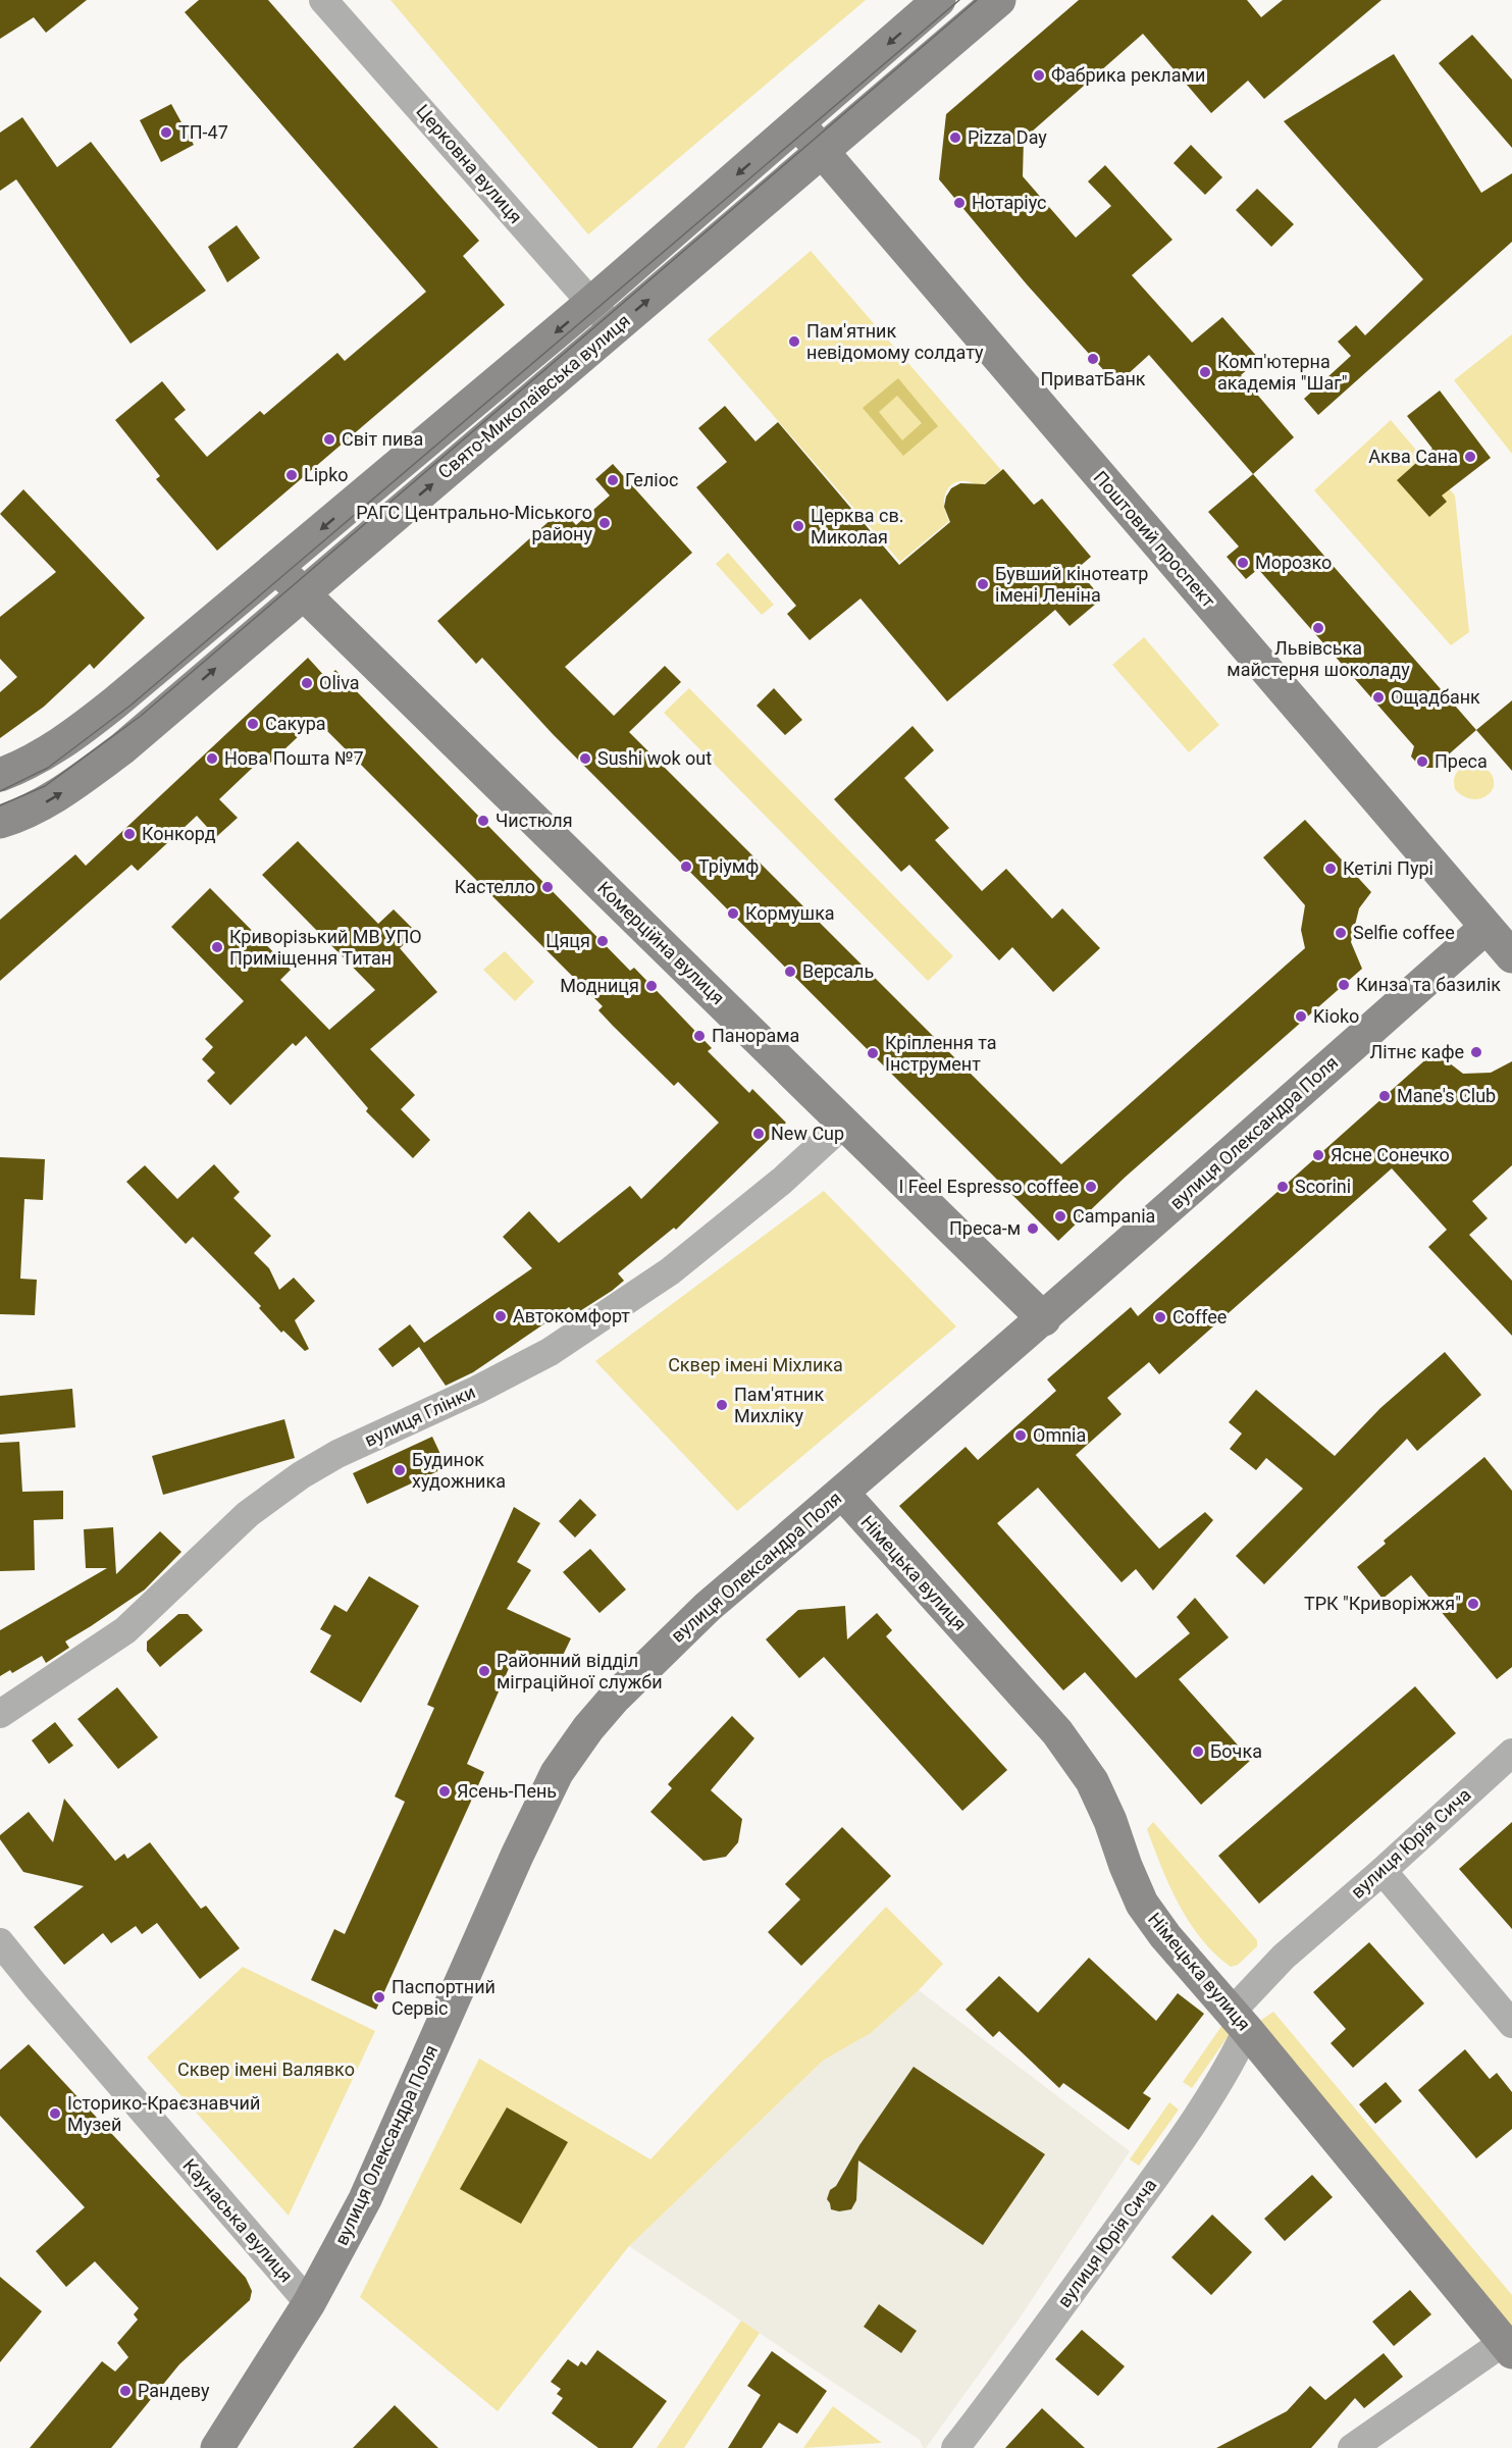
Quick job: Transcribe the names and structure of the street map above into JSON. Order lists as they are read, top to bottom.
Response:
{
  "streets": {
    "street": [
      "Церковна вулиця",
      "Свято-Миколаївська вулиця",
      "Поштовий проспект",
      "Комерційна вулиця",
      "вулиця Олександра Поля",
      "вулиця Глінки",
      "Німецька вулиця",
      "вулиця Юрія Сича",
      "Каунаська вулиця"
    ]
  },
  "crossings": [
    ["Церковна вулиця", "Свято-Миколаївська вулиця"],
    ["Свято-Миколаївська вулиця", "Поштовий проспект"],
    ["Свято-Миколаївська вулиця", "Комерційна вулиця"],
    ["Поштовий проспект", "вулиця Олександра Поля"],
    ["Комерційна вулиця", "вулиця Олександра Поля"],
    ["Комерційна вулиця", "вулиця Глінки"],
    ["вулиця Олександра Поля", "Німецька вулиця"],
    ["вулиця Олександра Поля", "Каунаська вулиця"],
    ["Німецька вулиця", "вулиця Юрія Сича"]
  ],
  "parks": ["Сквер імені Міхлика", "Сквер імені Валявкo"],
  "places": [
    "Фабрика реклами",
    "ТП-47",
    "Pizza Day",
    "Нотаріус",
    "Пам'ятник невідомому солдату",
    "ПриватБанк",
    "Комп'ютерна академія \"Шаг\"",
    "Світ пива",
    "Аква Сана",
    "Lipko",
    "Геліос",
    "РАГС Центрально-Міського району",
    "Церква св. Миколая",
    "Морозко",
    "Бувший кінотеатр імені Леніна",
    "Львівська майстерня шоколаду",
    "Oliva",
    "Ощадбанк",
    "Сакура",
    "Нова Пошта №7",
    "Sushi wok out",
    "Преса",
    "Чистюля",
    "Конкорд",
    "Тріумф",
    "Кетілі Пурі",
    "Кастелло",
    "Кормушка",
    "Selfie coffee",
    "Цяця",
    "Криворізький МВ УПО Приміщення Титан",
    "Версаль",
    "Кинза та базилік",
    "Модниця",
    "Kioko",
    "Панорама",
    "Літнє кафе",
    "Кріплення та Інструмент",
    "Mane's Club",
    "New Cup",
    "Ясне Сонечко",
    "I Feel Espresso coffee",
    "Scorini",
    "Campania",
    "Преса-м",
    "Автокомфорт",
    "Сoffee",
    "Пам'ятник Михліку",
    "Omnia",
    "Будинок художника",
    "ТРК \"Криворіжжя\"",
    "Районний вiддiл мiграцiйної служби",
    "Бочка",
    "Ясень-Пень",
    "Паспортний Сервіс",
    "Історико-Краєзнавчий Музей",
    "Рандеву"
  ]
}
